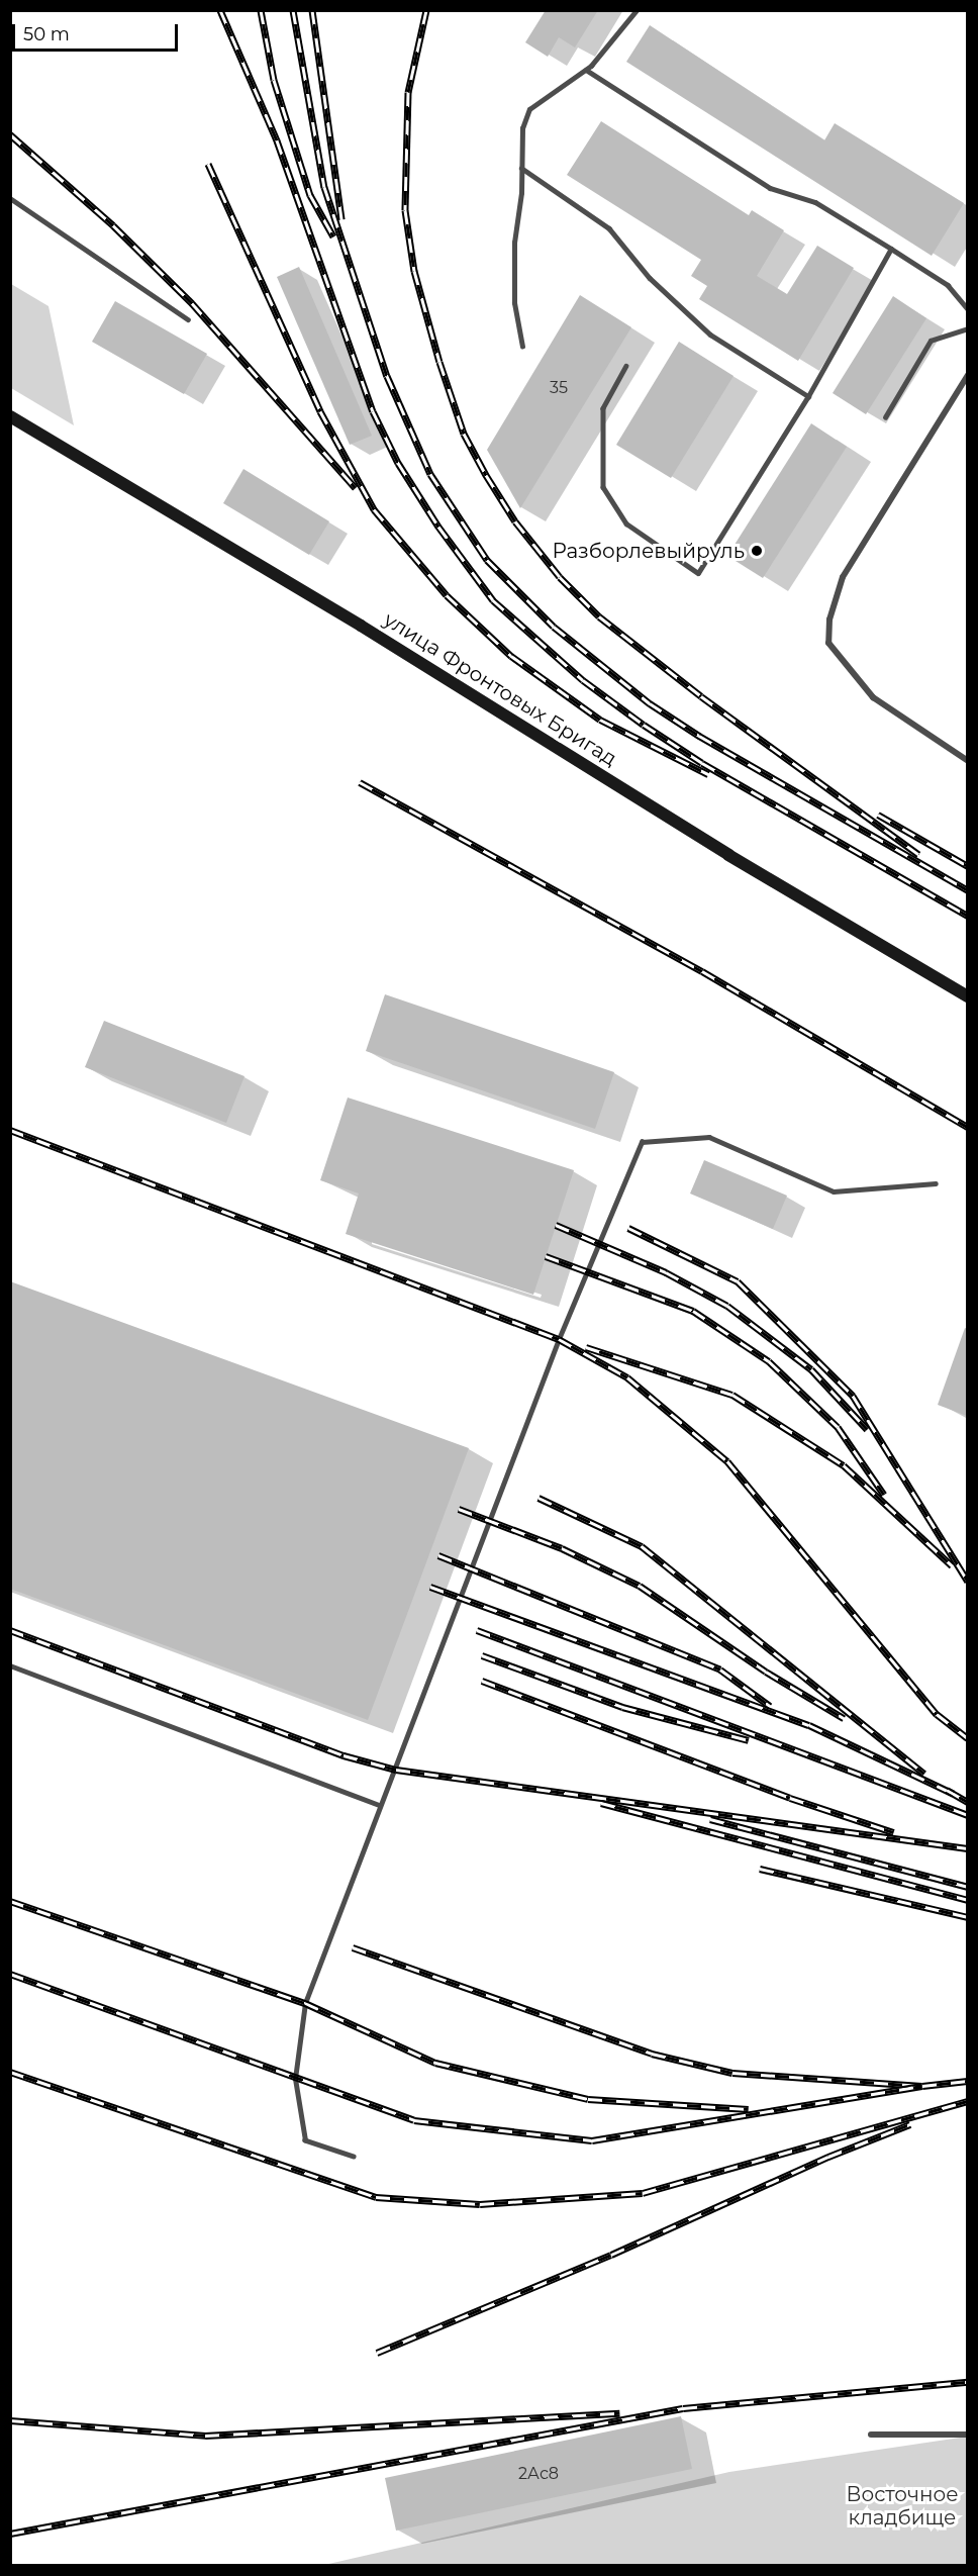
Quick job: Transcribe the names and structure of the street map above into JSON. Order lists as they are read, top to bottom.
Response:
{
  "streets": {
    "main road": ["улица Фронтовых Бригад"]
  },
  "parks": ["Восточное кладбище"],
  "places": ["Разборлевыйруль"],
  "house_numbers": ["35", "2Ас8"],
  "scale_bar": "50 m"
}
